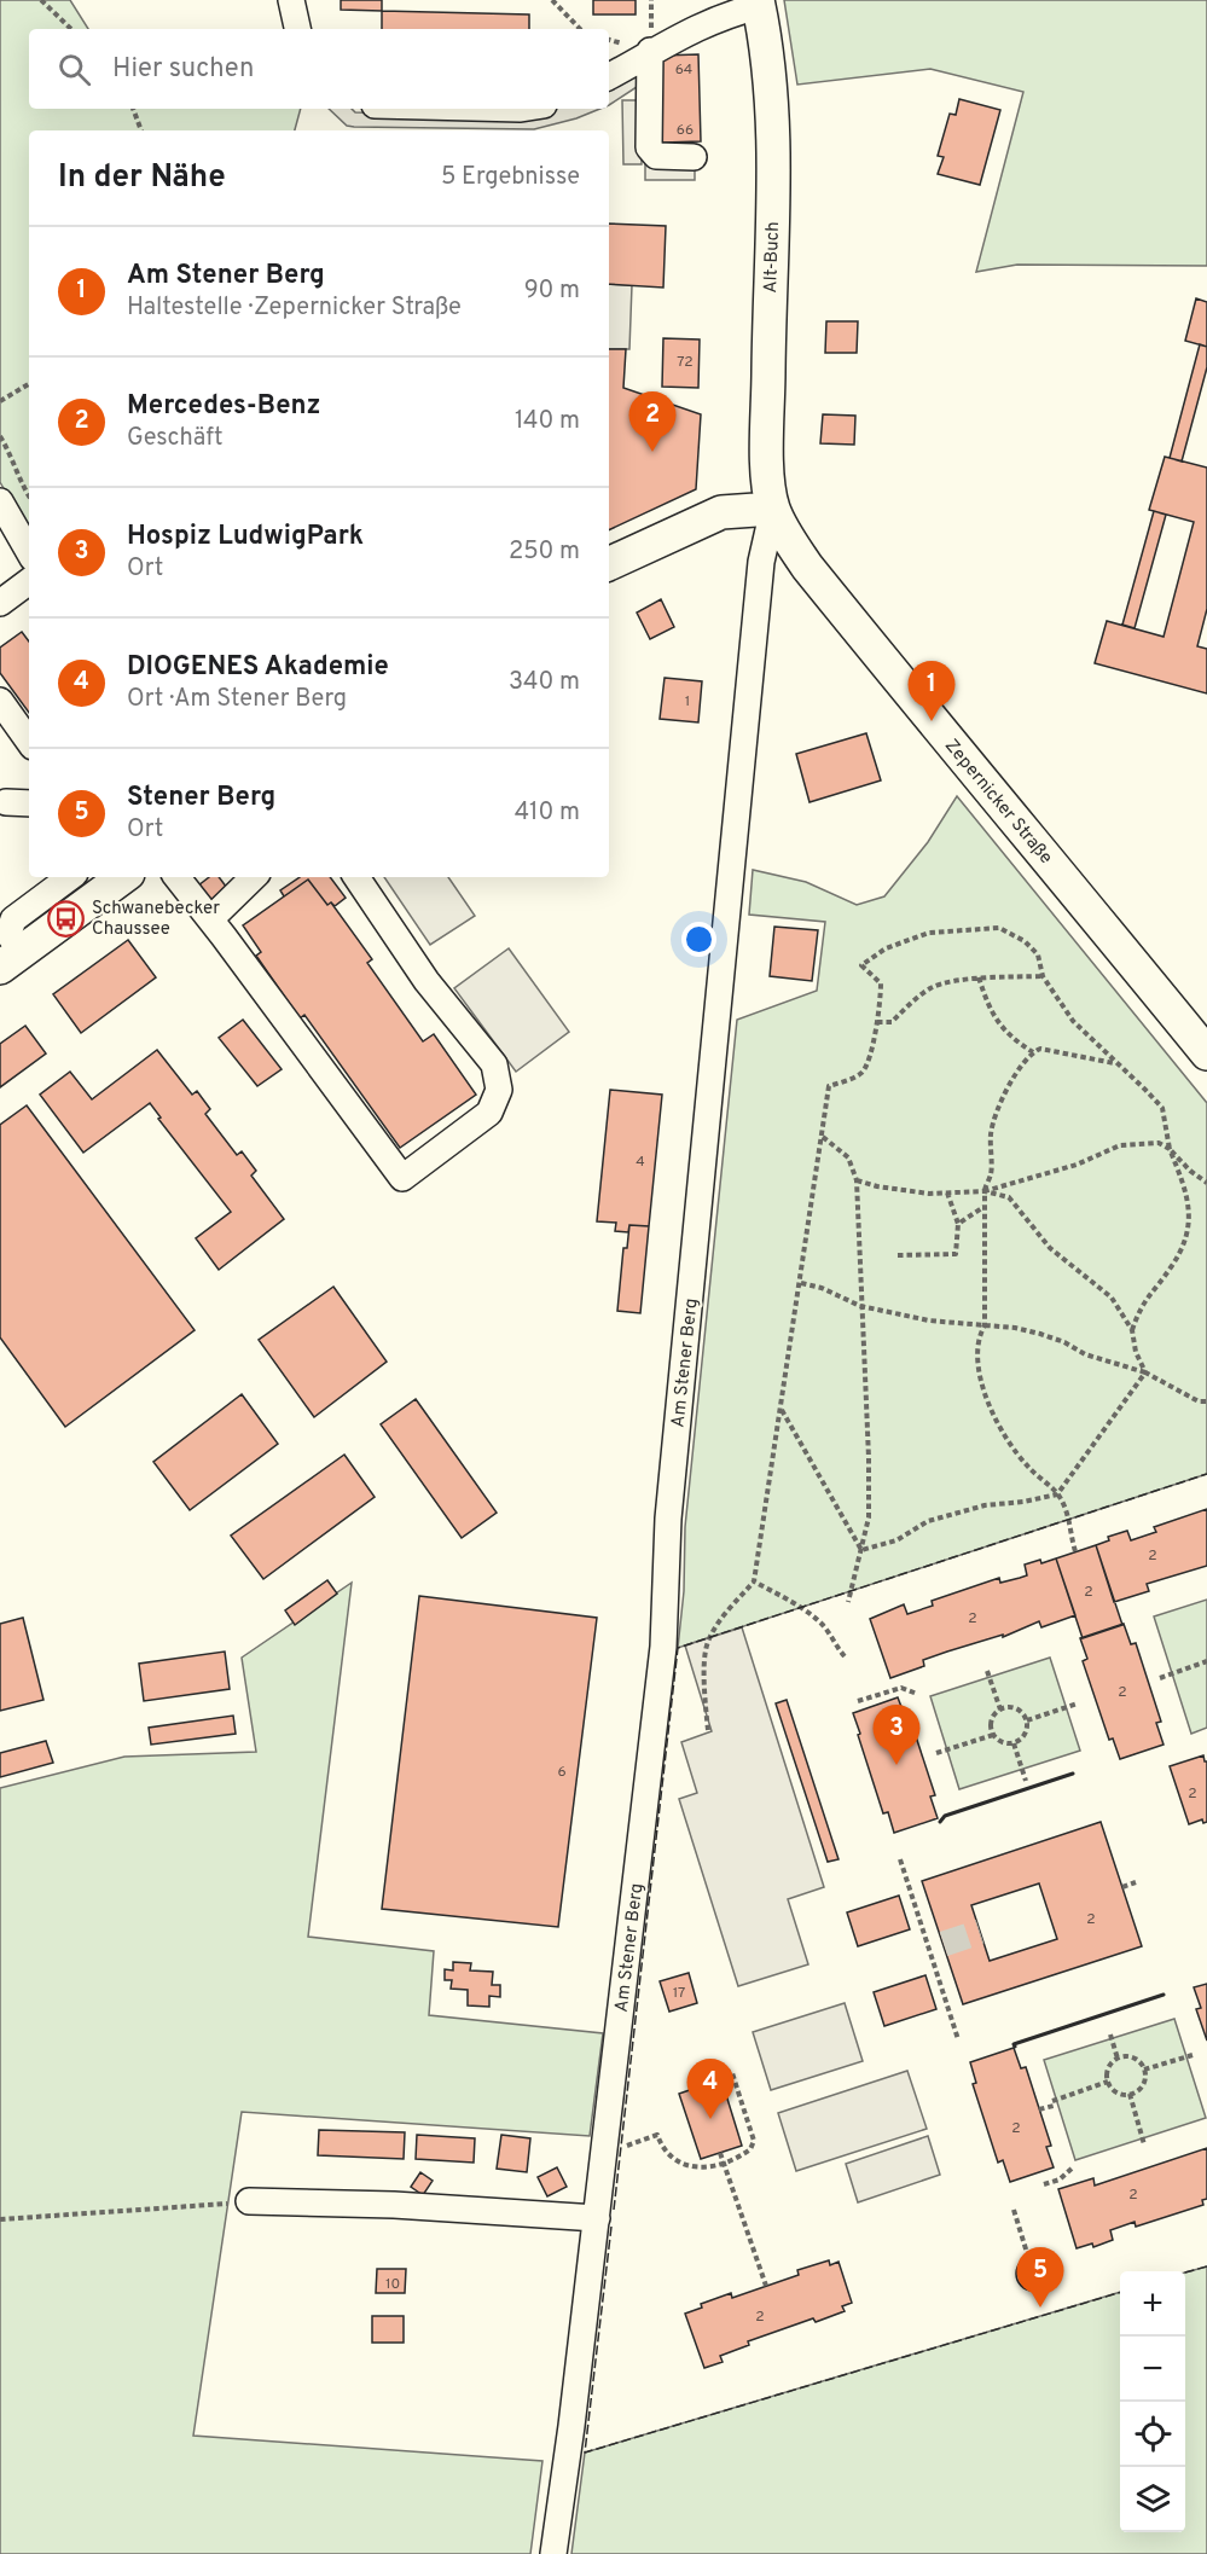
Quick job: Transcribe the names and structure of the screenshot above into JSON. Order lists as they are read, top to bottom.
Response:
{
  "streets": {
    "main road": ["Alt-Buch", "Zepernicker Straße"],
    "street": ["Am Stener Berg"]
  },
  "crossings": [
    ["Alt-Buch", "Zepernicker Straße"],
    ["Alt-Buch", "Am Stener Berg"],
    ["Zepernicker Straße", "Am Stener Berg"]
  ],
  "places": {
    "bus stop": ["Schwanebecker Chaussee"]
  },
  "house_numbers": [
    "64",
    "66",
    "72",
    "1",
    "4",
    "2",
    "2",
    "2",
    "2",
    "6",
    "2",
    "2",
    "17",
    "2",
    "2",
    "10",
    "2"
  ],
  "page": {
    "search": "Hier suchen",
    "heading": ["In der Nähe", "5 Ergebnisse"],
    "list": [
      {
        "mark": "1",
        "name": "Am Stener Berg",
        "note": "Haltestelle · Zepernicker Straße",
        "value": "90 m"
      },
      {
        "mark": "2",
        "name": "Mercedes-Benz",
        "note": "Geschäft",
        "value": "140 m"
      },
      {
        "mark": "3",
        "name": "Hospiz LudwigPark",
        "note": "Ort",
        "value": "250 m"
      },
      {
        "mark": "4",
        "name": "DIOGENES Akademie",
        "note": "Ort · Am Stener Berg",
        "value": "340 m"
      },
      {
        "mark": "5",
        "name": "Stener Berg",
        "note": "Ort",
        "value": "410 m"
      }
    ],
    "pins": [
      "2",
      "1",
      "3",
      "4",
      "5"
    ],
    "map_buttons": ["+", "−"]
  }
}
